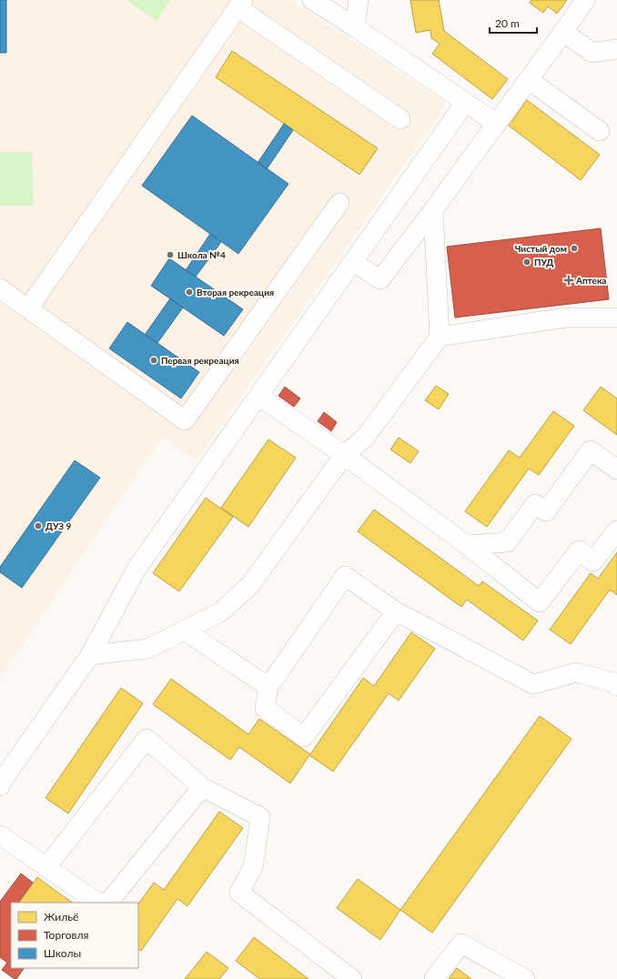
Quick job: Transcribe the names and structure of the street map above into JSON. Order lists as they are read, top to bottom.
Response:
{
  "places": {
    "other": [
      "Чистый дом",
      "Школа №4",
      "ПУД",
      "Вторая рекреация",
      "Первая рекреация",
      "ДУЗ 9"
    ],
    "health": ["Аптека"]
  },
  "legend": ["Жильё", "Торговля", "Школы"],
  "scale_bar": "20 m"
}
